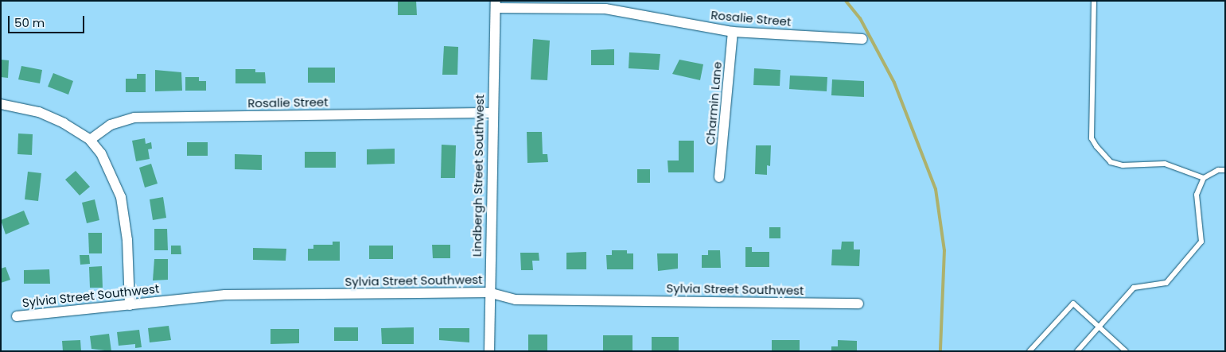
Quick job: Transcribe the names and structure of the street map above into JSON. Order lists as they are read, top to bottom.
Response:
{
  "streets": {
    "street": [
      "Rosalie Street",
      "Charmin Lane",
      "Lindbergh Street Southwest",
      "Sylvia Street Southwest"
    ]
  },
  "crossings": [
    ["Rosalie Street", "Charmin Lane"],
    ["Rosalie Street", "Lindbergh Street Southwest"],
    ["Lindbergh Street Southwest", "Sylvia Street Southwest"]
  ],
  "scale_bar": "50 m"
}
